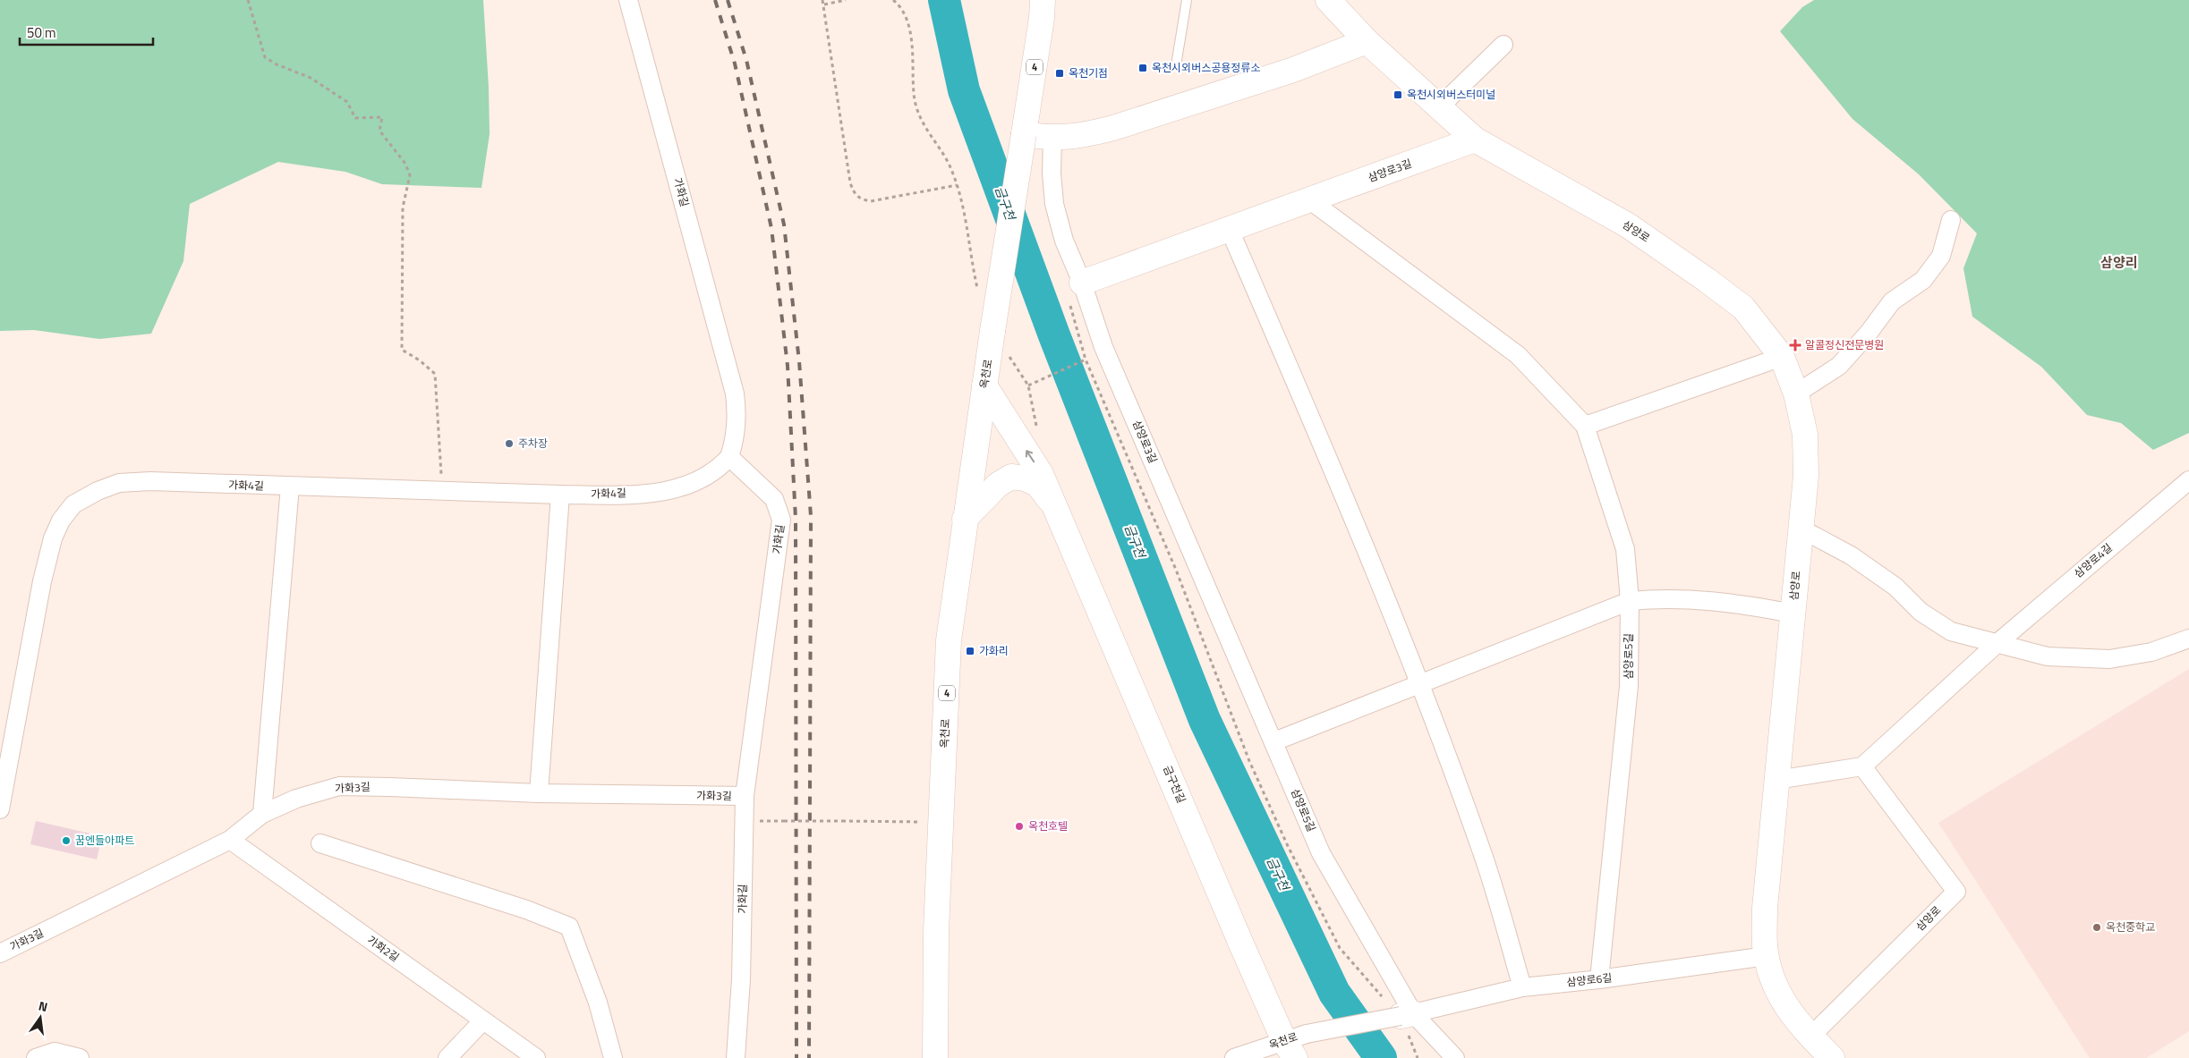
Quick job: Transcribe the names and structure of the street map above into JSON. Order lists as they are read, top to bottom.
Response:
{
  "streets": {
    "street": [
      "4",
      "삼양로3길",
      "가화길",
      "삼양로",
      "옥천로",
      "가화4길",
      "삼양로4길",
      "삼양로5길",
      "금구천길",
      "가화3길",
      "가화2길",
      "삼양로6길"
    ]
  },
  "crossings": [
    ["4", "옥천로"],
    ["삼양로3길", "삼양로"],
    ["삼양로3길", "삼양로5길"],
    ["가화길", "가화4길"],
    ["가화길", "가화3길"],
    ["삼양로", "삼양로6길"],
    ["옥천로", "삼양로5길"],
    ["옥천로", "금구천길"],
    ["옥천로", "삼양로6길"],
    ["삼양로5길", "삼양로6길"],
    ["가화3길", "가화2길"]
  ],
  "districts": ["삼양리"],
  "water": ["금구천"],
  "places": {
    "transit": [
      "옥천시외버스공용정류소",
      "옥천기점",
      "옥천시외버스터미널",
      "가화리"
    ],
    "health": ["알콜정신전문병원"],
    "other": [
      "주차장",
      "옥천호텔",
      "꿈엔들아파트",
      "옥천중학교"
    ]
  },
  "scale_bar": "50 m",
  "north": "top"
}
